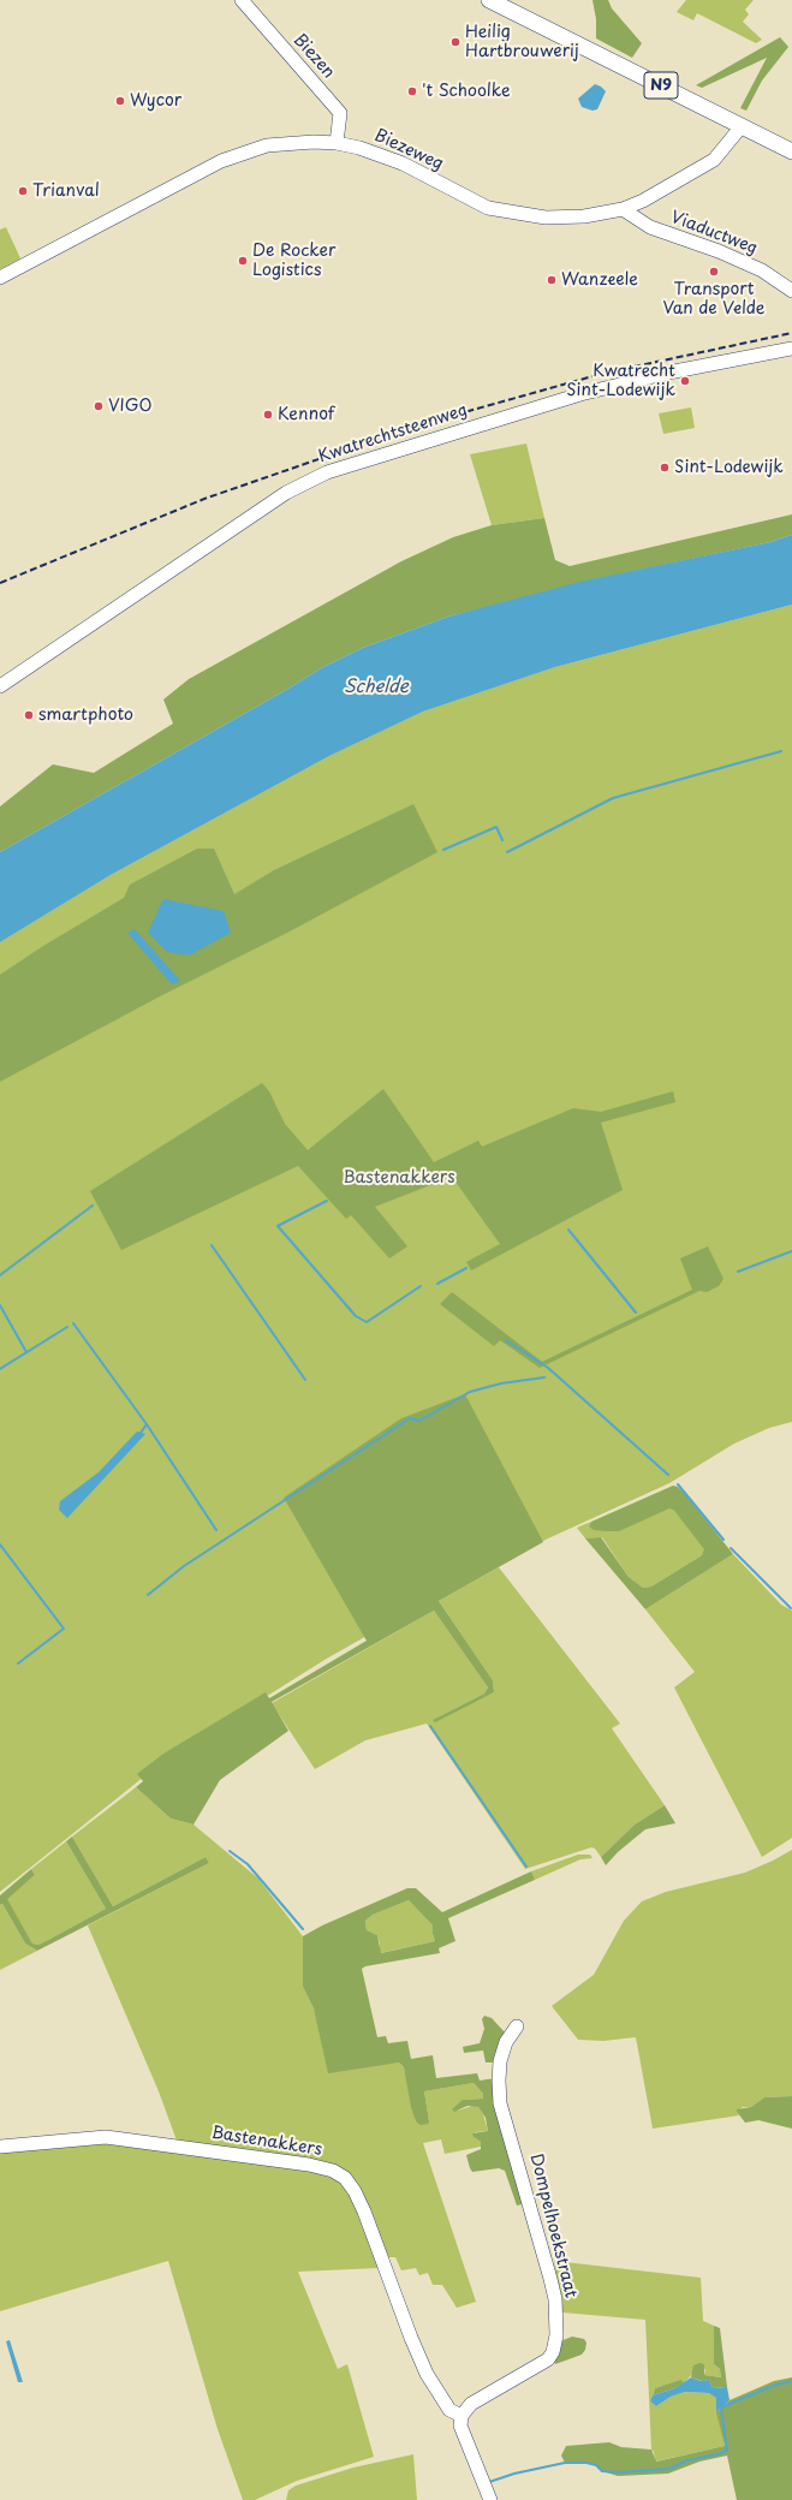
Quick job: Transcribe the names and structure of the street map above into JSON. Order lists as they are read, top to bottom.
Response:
{
  "streets": {
    "main road": ["N9"],
    "street": [
      "Biezen",
      "Biezeweg",
      "Viaductweg",
      "Kwatrechtsteenweg",
      "Bastenakkers",
      "Dompelhoekstraat"
    ]
  },
  "crossings": [
    ["Biezen", "Biezeweg"],
    ["N9", "Biezeweg"],
    ["Biezeweg", "Viaductweg"],
    ["Bastenakkers", "Dompelhoekstraat"]
  ],
  "water": ["Schelde"],
  "parks": ["Bastenakkers"],
  "places": [
    "Heilig Hartbrouwerij",
    "'t Schoolke",
    "Wycor",
    "Trianval",
    "De Rocker Logistics",
    "Transport Van de Velde",
    "Wanzeele",
    "Kwatrecht Sint-Lodewijk",
    "VIGO",
    "Kennof",
    "Sint-Lodewijk",
    "smartphoto"
  ]
}
